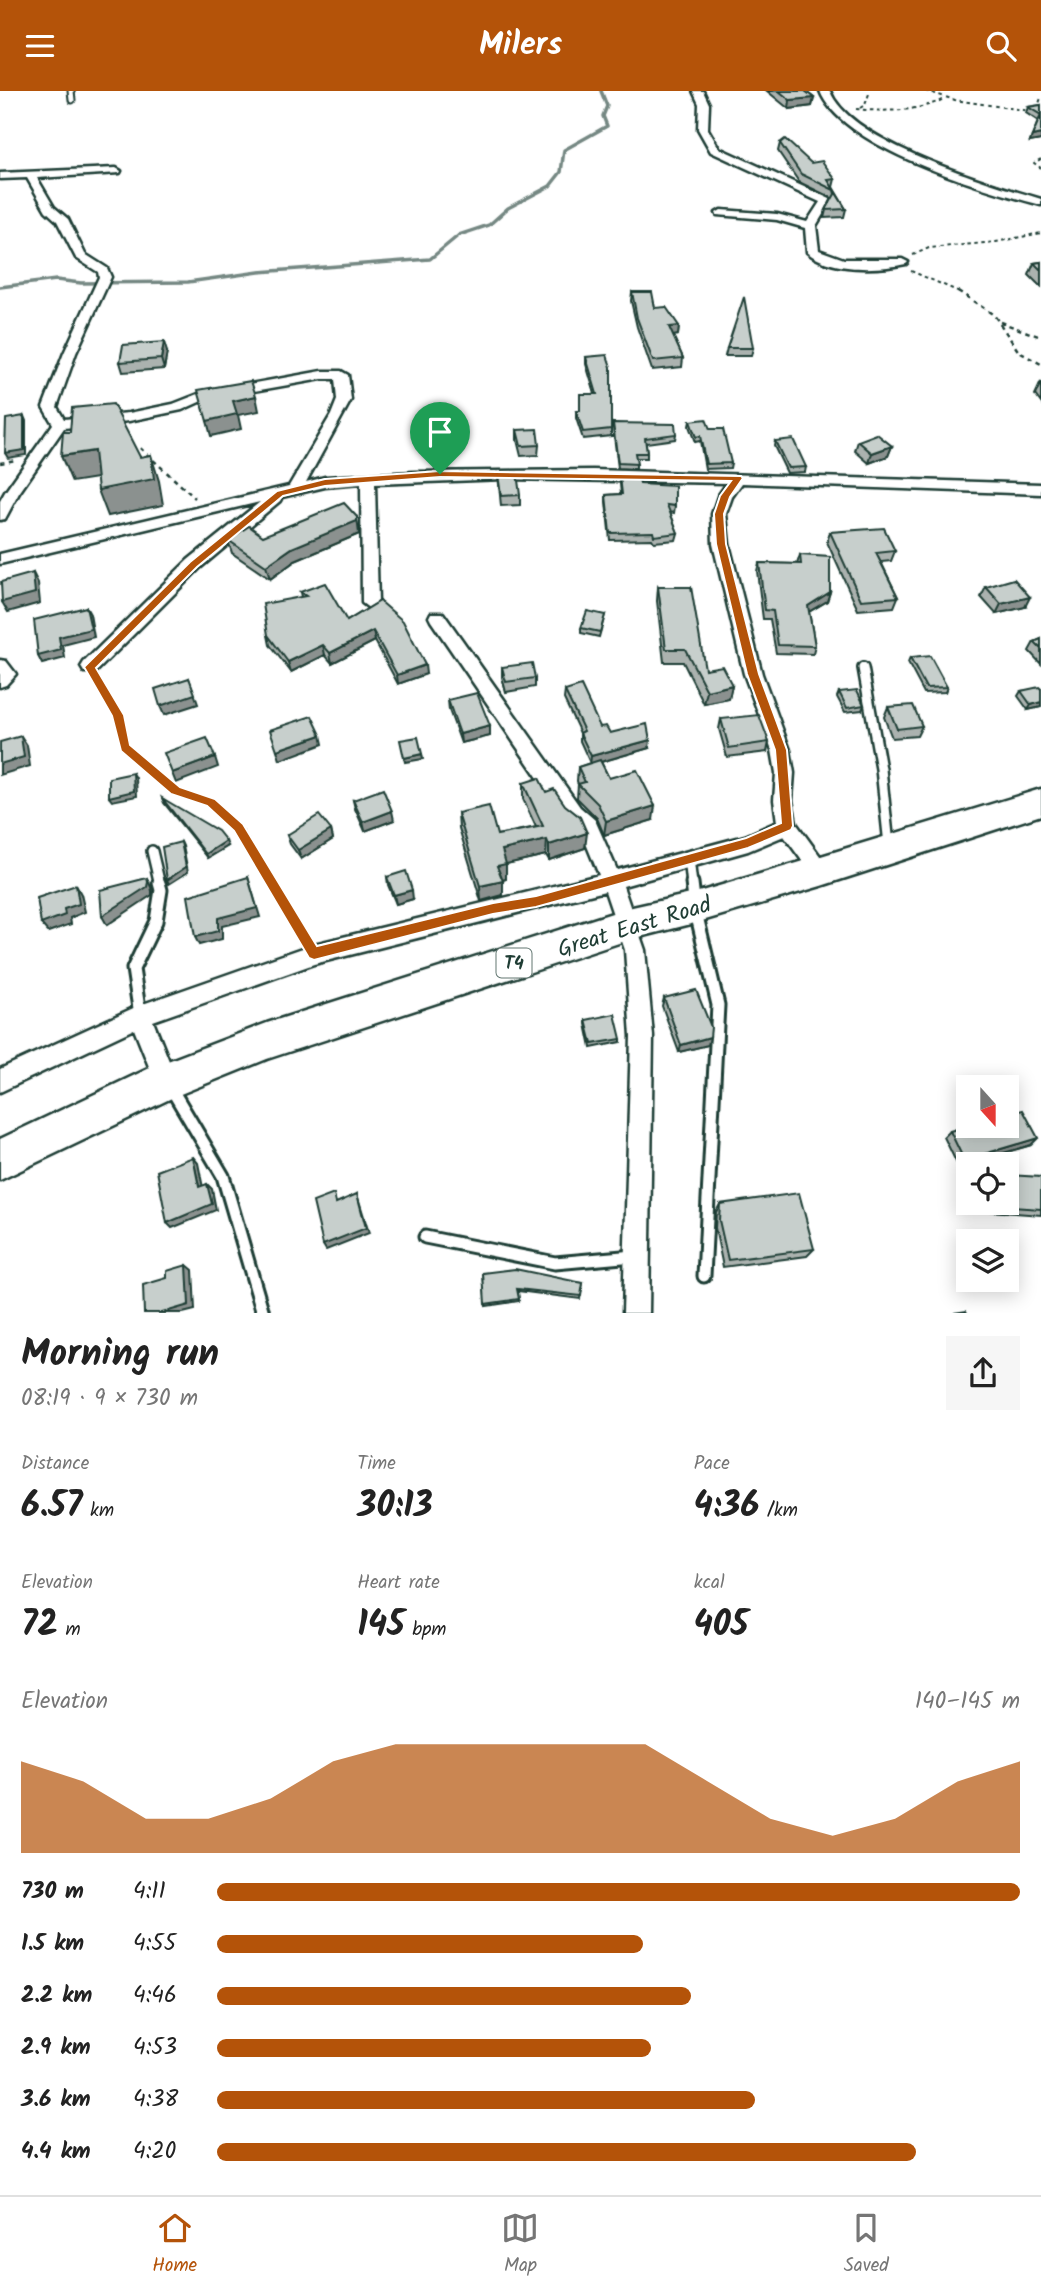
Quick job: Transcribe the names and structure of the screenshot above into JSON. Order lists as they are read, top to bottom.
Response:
{
  "streets": {
    "highway": ["Great East Road", "T4"]
  },
  "north": "bottom",
  "page": {
    "header": "Milers",
    "heading": ["Morning run", "08:19 · 9 × 730 m"],
    "stats": [
      ["Distance", "6.57 km"],
      ["Time", "30:13"],
      ["Pace", "4:36 /km"],
      ["Elevation", "72 m"],
      ["Heart rate", "145 bpm"],
      ["kcal", "405"]
    ],
    "chart": ["Elevation", "140–145 m"],
    "list": [
      {
        "name": "730 m",
        "note": "4:11"
      },
      {
        "name": "1.5 km",
        "note": "4:55"
      },
      {
        "name": "2.2 km",
        "note": "4:46"
      },
      {
        "name": "2.9 km",
        "note": "4:53"
      },
      {
        "name": "3.6 km",
        "note": "4:38"
      },
      {
        "name": "4.4 km",
        "note": "4:20"
      }
    ],
    "tabs": ["Home", "Map", "Saved"]
  }
}
